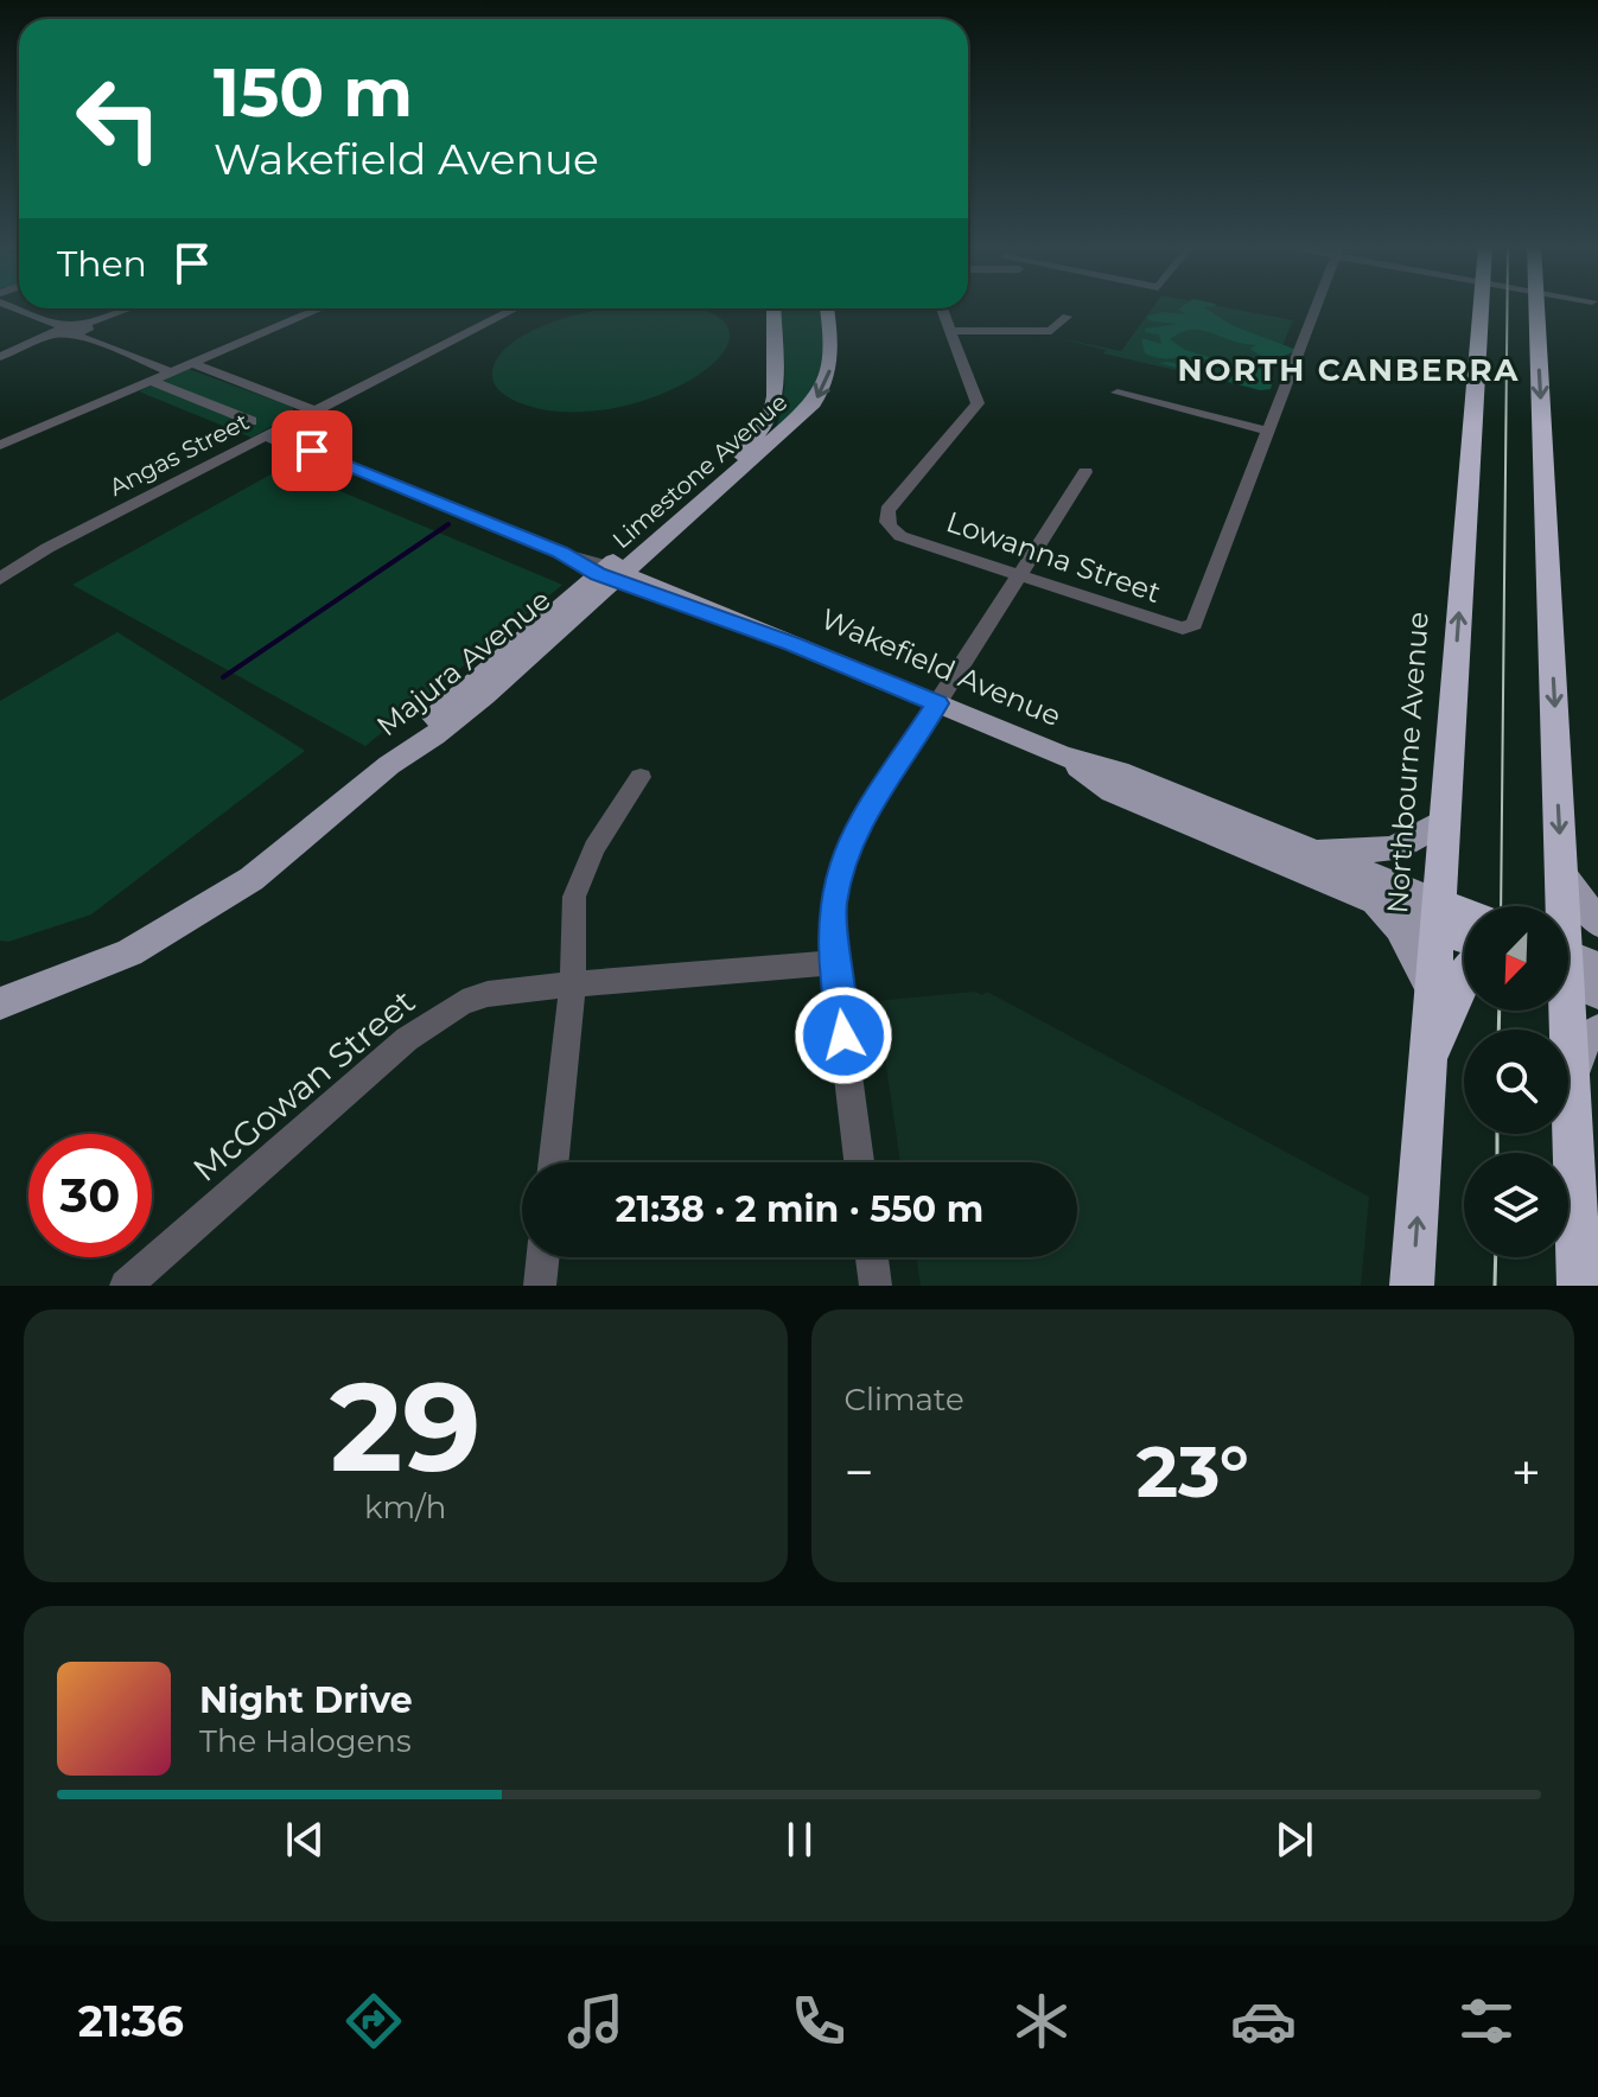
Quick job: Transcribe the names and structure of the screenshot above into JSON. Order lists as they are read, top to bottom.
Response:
{
  "streets": {
    "highway": ["Wakefield Avenue", "Northbourne Avenue"],
    "main road": ["Limestone Avenue", "Majura Avenue"],
    "street": ["Angas Street", "Lowanna Street", "McGowan Street"]
  },
  "crossings": [
    ["Angas Street", "Wakefield Avenue"],
    ["Limestone Avenue", "Majura Avenue"],
    ["Limestone Avenue", "Wakefield Avenue"],
    ["Majura Avenue", "Wakefield Avenue"],
    ["Wakefield Avenue", "Northbourne Avenue"]
  ],
  "districts": ["NORTH CANBERRA"],
  "north": "bottom left",
  "page": {
    "turn": ["150 m", "Wakefield Avenue"],
    "then": "Then",
    "limit": "30",
    "trip": "21:38 · 2 min · 550 m",
    "tile": [
      ["29", "km/h"],
      "Climate"
    ],
    "heat": ["−", "23°", "+"],
    "song": ["Night Drive", "The Halogens"],
    "tabs": "21:36"
  }
}
